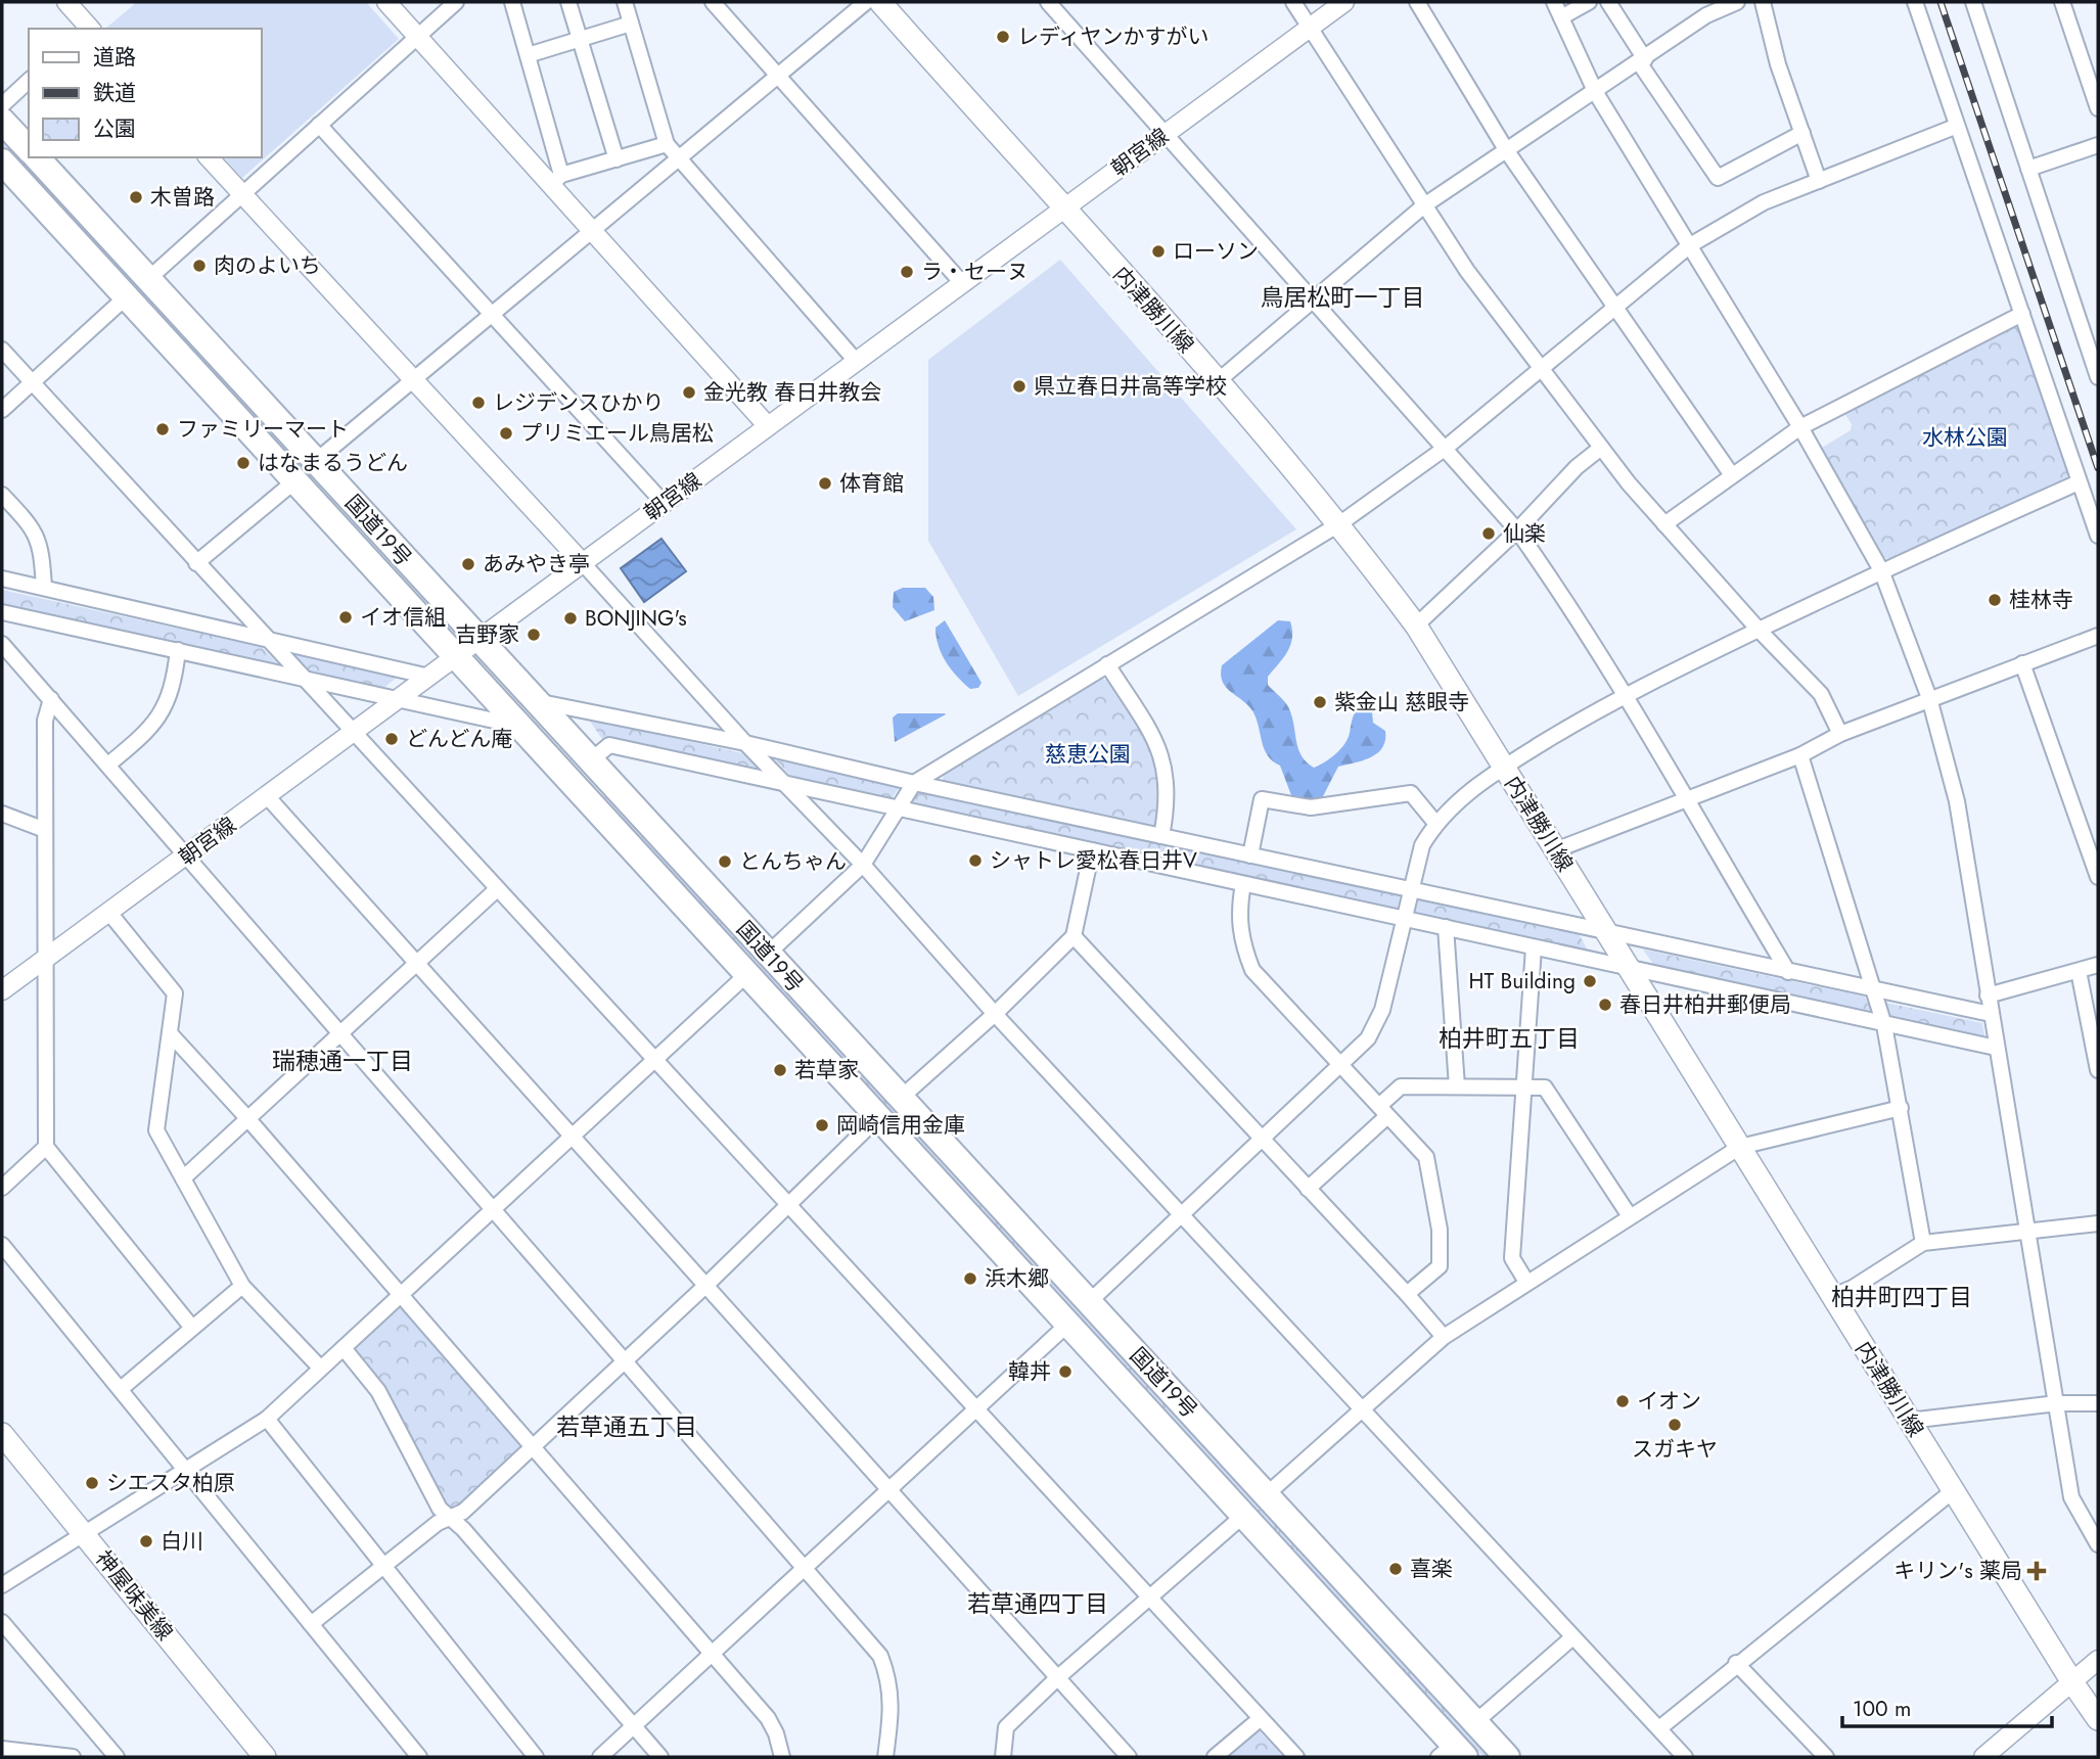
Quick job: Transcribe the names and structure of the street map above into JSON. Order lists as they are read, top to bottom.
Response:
{
  "streets": {
    "highway": ["国道19号"],
    "main road": ["内津勝川線", "神屋味美線"],
    "street": ["朝宮線"]
  },
  "crossings": [
    ["朝宮線", "内津勝川線"],
    ["朝宮線", "国道19号"]
  ],
  "districts": [
    "鳥居松町一丁目",
    "柏井町五丁目",
    "瑞穂通一丁目",
    "柏井町四丁目",
    "若草通五丁目",
    "若草通四丁目"
  ],
  "parks": ["水林公園", "慈恵公園"],
  "places": {
    "other": [
      "レディヤンかすがい",
      "木曽路",
      "ローソン",
      "肉のよいち",
      "ラ・セーヌ",
      "県立春日井高等学校",
      "金光教 春日井教会",
      "レジデンスひかり",
      "ファミリーマート",
      "プリミエール鳥居松",
      "はなまるうどん",
      "体育館",
      "仙楽",
      "あみやき亭",
      "桂林寺",
      "イオ信組",
      "BONJING's",
      "吉野家",
      "紫金山 慈眼寺",
      "どんどん庵",
      "シャトレ愛松春日井V",
      "とんちゃん",
      "HT Building",
      "春日井柏井郵便局",
      "若草家",
      "岡崎信用金庫",
      "浜木郷",
      "韓丼",
      "イオン",
      "スガキヤ",
      "シエスタ柏原",
      "白川",
      "喜楽"
    ],
    "health": ["キリン's 薬局"]
  },
  "legend": ["道路", "鉄道", "公園"],
  "scale_bar": "100 m"
}
